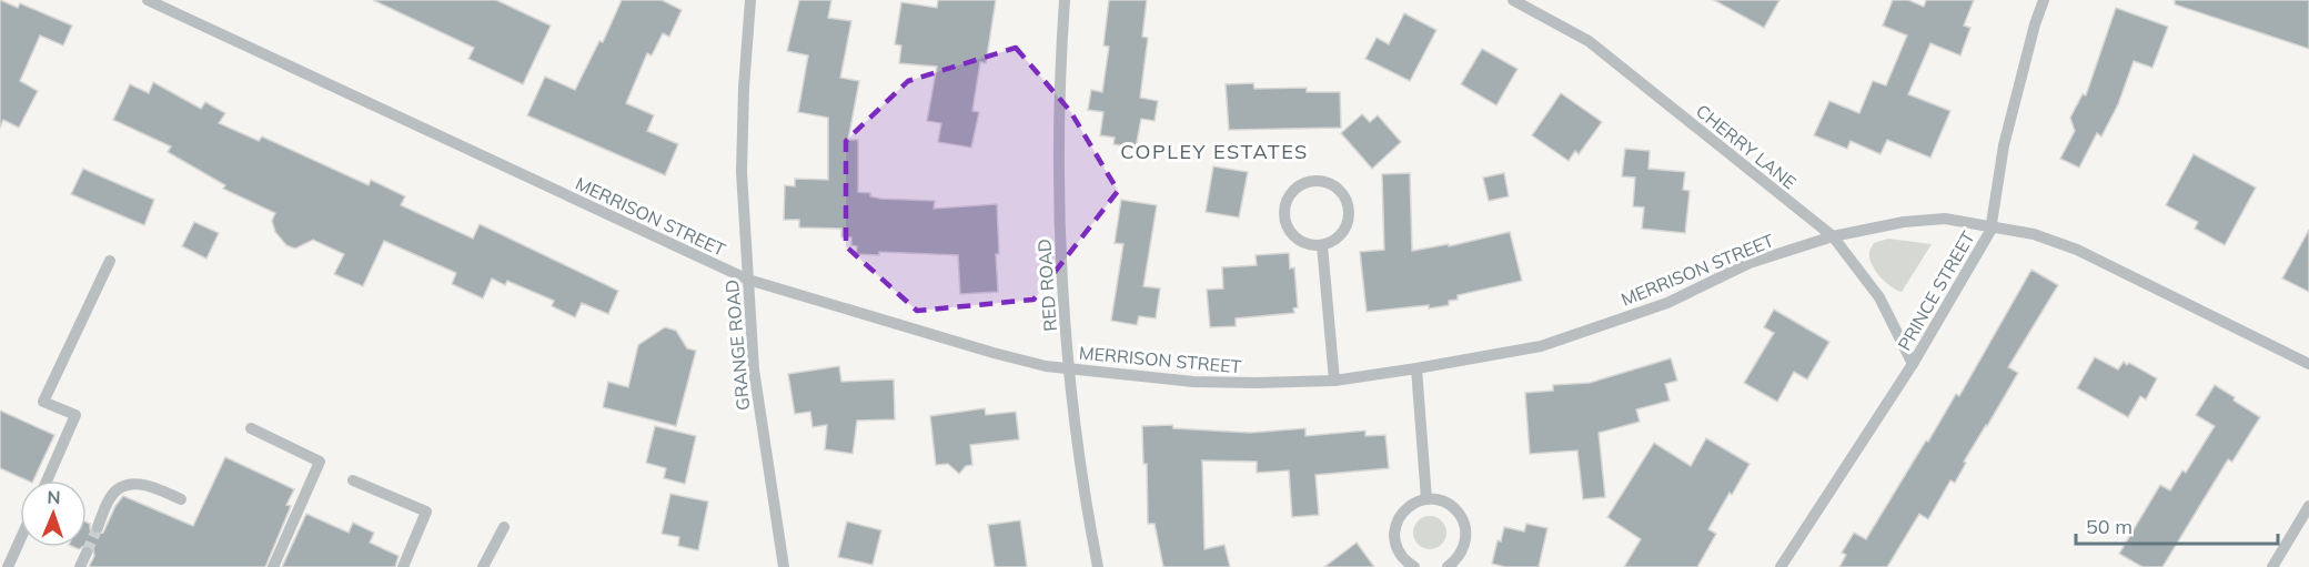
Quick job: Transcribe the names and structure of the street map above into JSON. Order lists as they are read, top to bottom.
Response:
{
  "streets": {
    "street": [
      "CHERRY LANE",
      "MERRISON STREET",
      "RED ROAD",
      "PRINCE STREET",
      "GRANGE ROAD"
    ]
  },
  "crossings": [
    ["CHERRY LANE", "MERRISON STREET"],
    ["CHERRY LANE", "PRINCE STREET"],
    ["MERRISON STREET", "RED ROAD"],
    ["MERRISON STREET", "PRINCE STREET"],
    ["MERRISON STREET", "GRANGE ROAD"]
  ],
  "districts": ["COPLEY ESTATES"],
  "scale_bar": "50 m",
  "north": "top"
}
